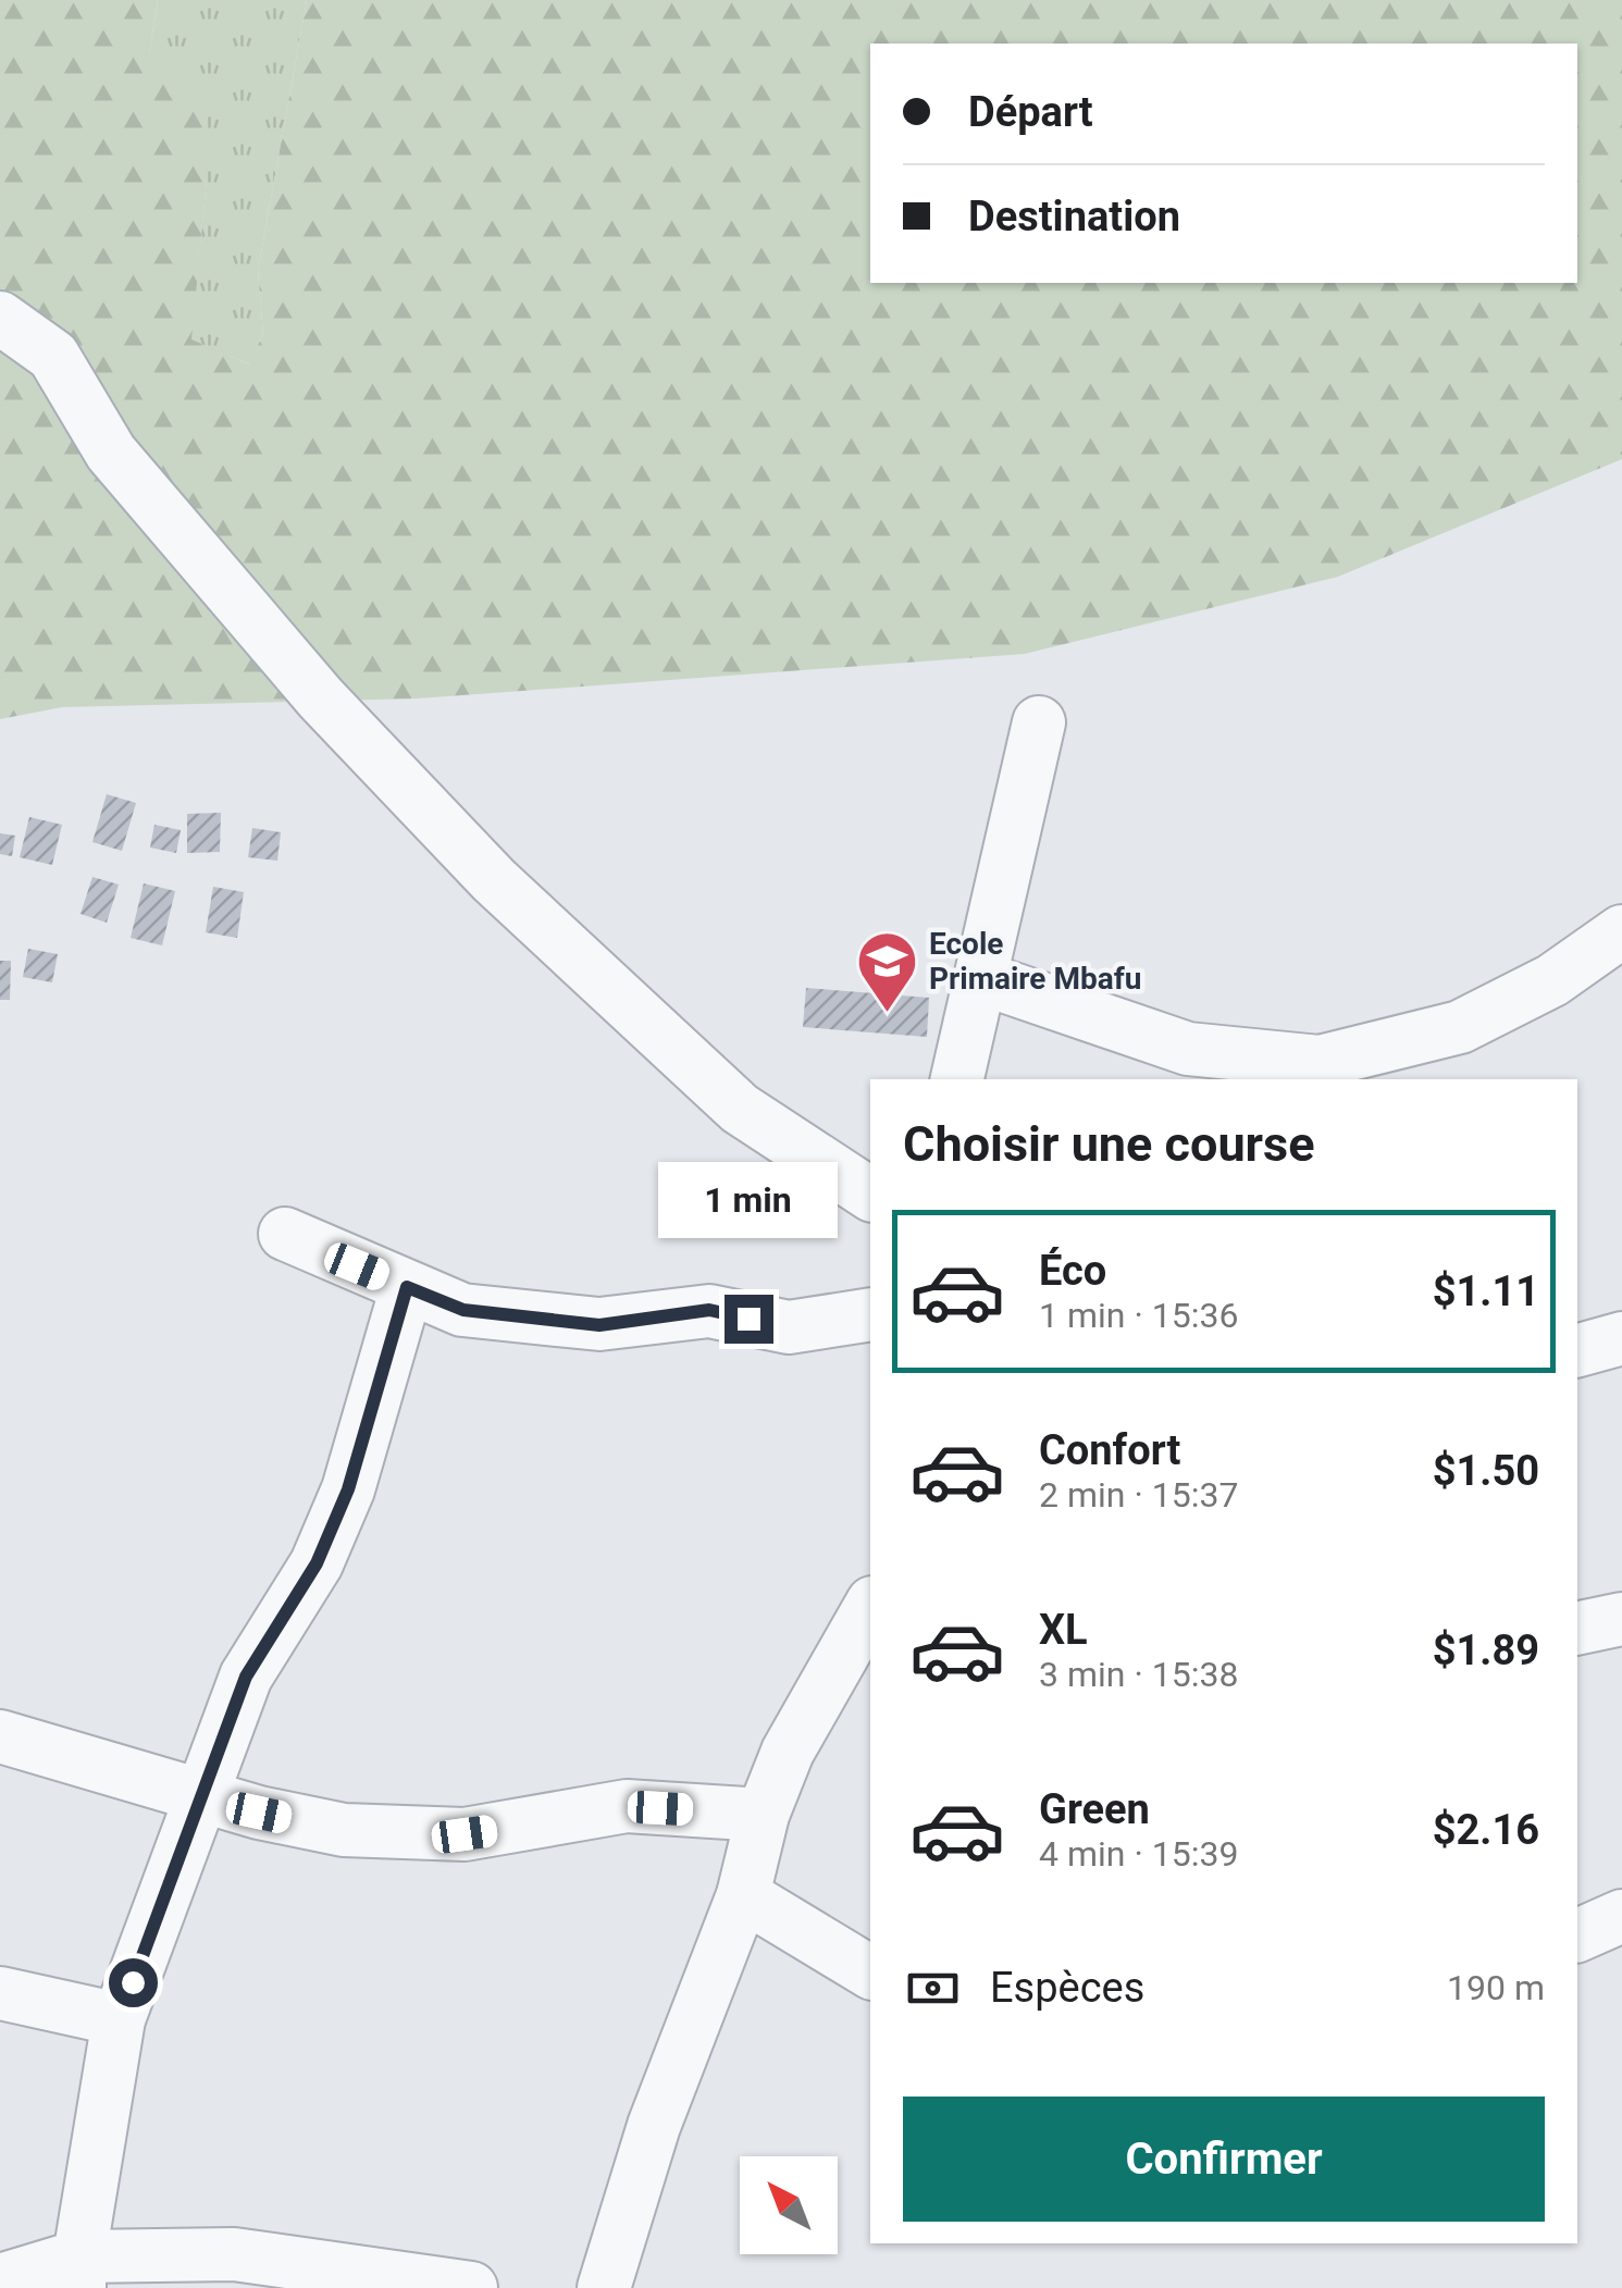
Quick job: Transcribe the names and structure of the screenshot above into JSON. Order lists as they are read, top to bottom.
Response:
{
  "places": {
    "school or university": ["Ecole Primaire Mbafu"]
  },
  "north": "top left",
  "page": {
    "banner": ["Départ", "Destination"],
    "heading": "Choisir une course",
    "bubble": "1 min",
    "list": [
      {
        "name": "Éco",
        "note": "1 min · 15:36",
        "value": "$1.11"
      },
      {
        "name": "Confort",
        "note": "2 min · 15:37",
        "value": "$1.50"
      },
      {
        "name": "XL",
        "note": "3 min · 15:38",
        "value": "$1.89"
      },
      {
        "name": "Green",
        "note": "4 min · 15:39",
        "value": "$2.16"
      }
    ],
    "pay": ["Espèces", "190 m"],
    "buttons": "Confirmer"
  }
}
